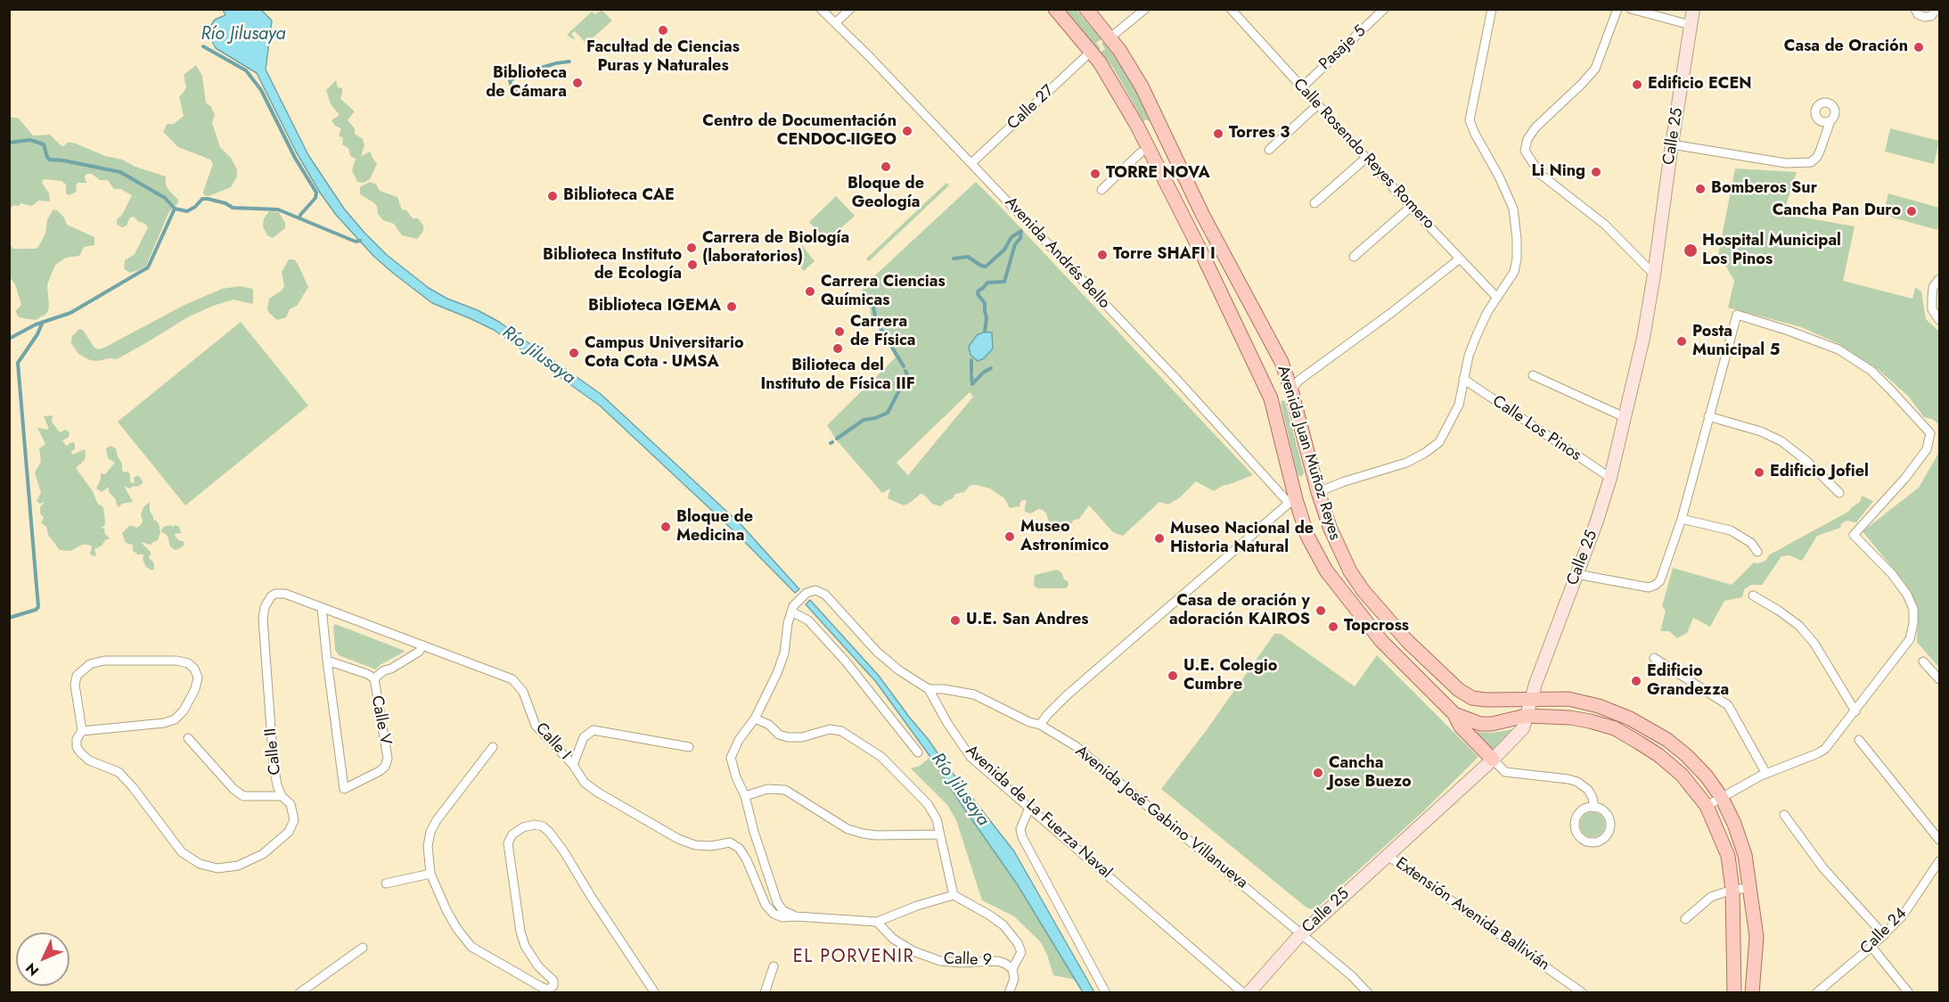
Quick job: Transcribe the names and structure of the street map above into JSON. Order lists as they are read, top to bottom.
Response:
{
  "streets": {
    "main road": ["Avenida Juan Muñoz Reyes"],
    "street": [
      "Pasaje 5",
      "Calle 27",
      "Calle 25",
      "Calle Rosendo Reyes Romero",
      "Avenida Andrés Bello",
      "Calle Los Pinos",
      "Calle V",
      "Calle I",
      "Calle II",
      "Avenida de La Fuerza Naval",
      "Avenida José Gabino Villanueva",
      "Extensión Avenida Ballivián",
      "Calle 24",
      "Calle 9"
    ]
  },
  "crossings": [
    ["Pasaje 5", "Calle Rosendo Reyes Romero"],
    ["Calle 27", "Avenida Andrés Bello"],
    ["Calle 27", "Avenida Juan Muñoz Reyes"],
    ["Calle 25", "Calle Los Pinos"],
    ["Calle 25", "Avenida Juan Muñoz Reyes"],
    ["Calle 25", "Avenida José Gabino Villanueva"],
    ["Calle 25", "Extensión Avenida Ballivián"],
    ["Avenida Andrés Bello", "Avenida Juan Muñoz Reyes"],
    ["Calle I", "Calle II"],
    ["Calle I", "Avenida de La Fuerza Naval"],
    ["Avenida de La Fuerza Naval", "Avenida José Gabino Villanueva"]
  ],
  "districts": ["EL PORVENIR"],
  "water": ["Río Jilusaya"],
  "places": [
    "Facultad de Ciencias Puras y Naturales",
    "Casa de Oración",
    "Biblioteca de Cámara",
    "Edificio ECEN",
    "Centro de Documentación CENDOC-IIGEO",
    "Torres 3",
    "Bloque de Geología",
    "Li Ning",
    "TORRE NOVA",
    "Bomberos Sur",
    "Biblioteca CAE",
    "Cancha Pan Duro",
    "Carrera de Biología (laboratorios)",
    "Hospital Municipal Los Pinos",
    "Torre SHAFI I",
    "Biblioteca Instituto de Ecología",
    "Carrera Ciencias Químicas",
    "Biblioteca IGEMA",
    "Carrera de Física",
    "Posta Municipal 5",
    "Bilioteca del Instituto de Física IIF",
    "Campus Universitario Cota Cota - UMSA",
    "Edificio Jofiel",
    "Bloque de Medicina",
    "Museo Astronímico",
    "Museo Nacional de Historia Natural",
    "Casa de oración y adoración KAIROS",
    "U.E. San Andres",
    "Topcross",
    "U.E. Colegio Cumbre",
    "Edificio Grandezza",
    "Cancha Jose Buezo"
  ],
  "north": "bottom left"
}
